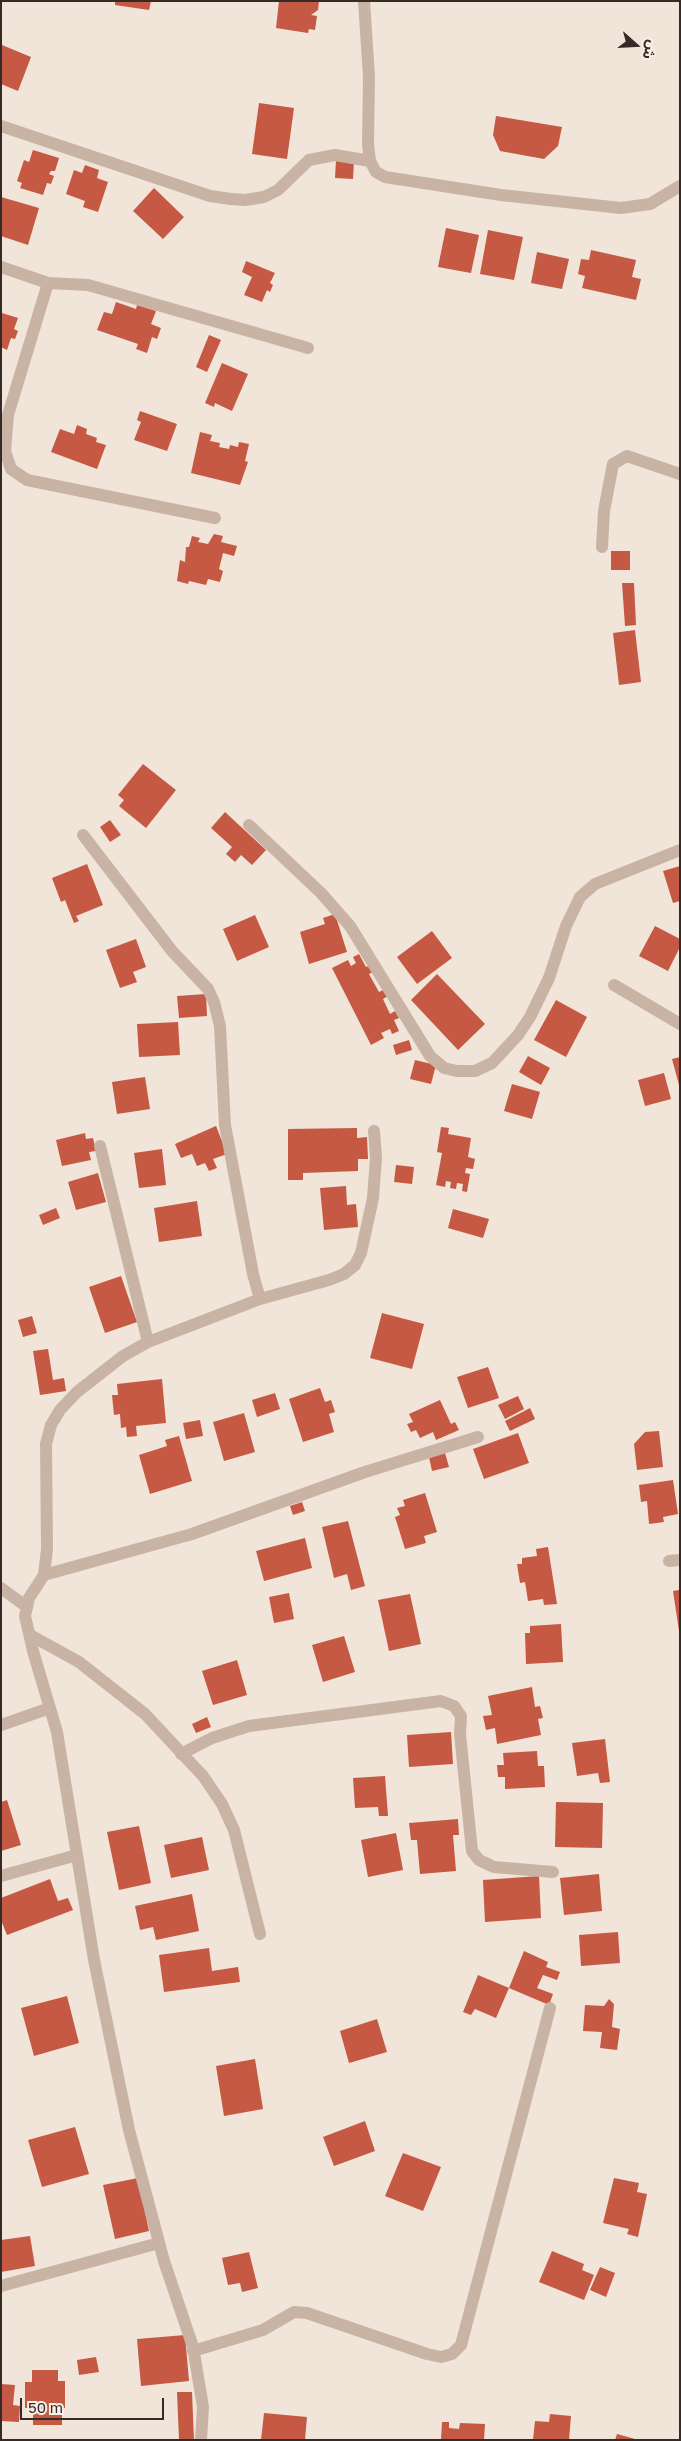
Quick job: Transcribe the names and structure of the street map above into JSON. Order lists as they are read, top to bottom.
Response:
{
  "scale_bar": "50 m",
  "north": "right"
}
